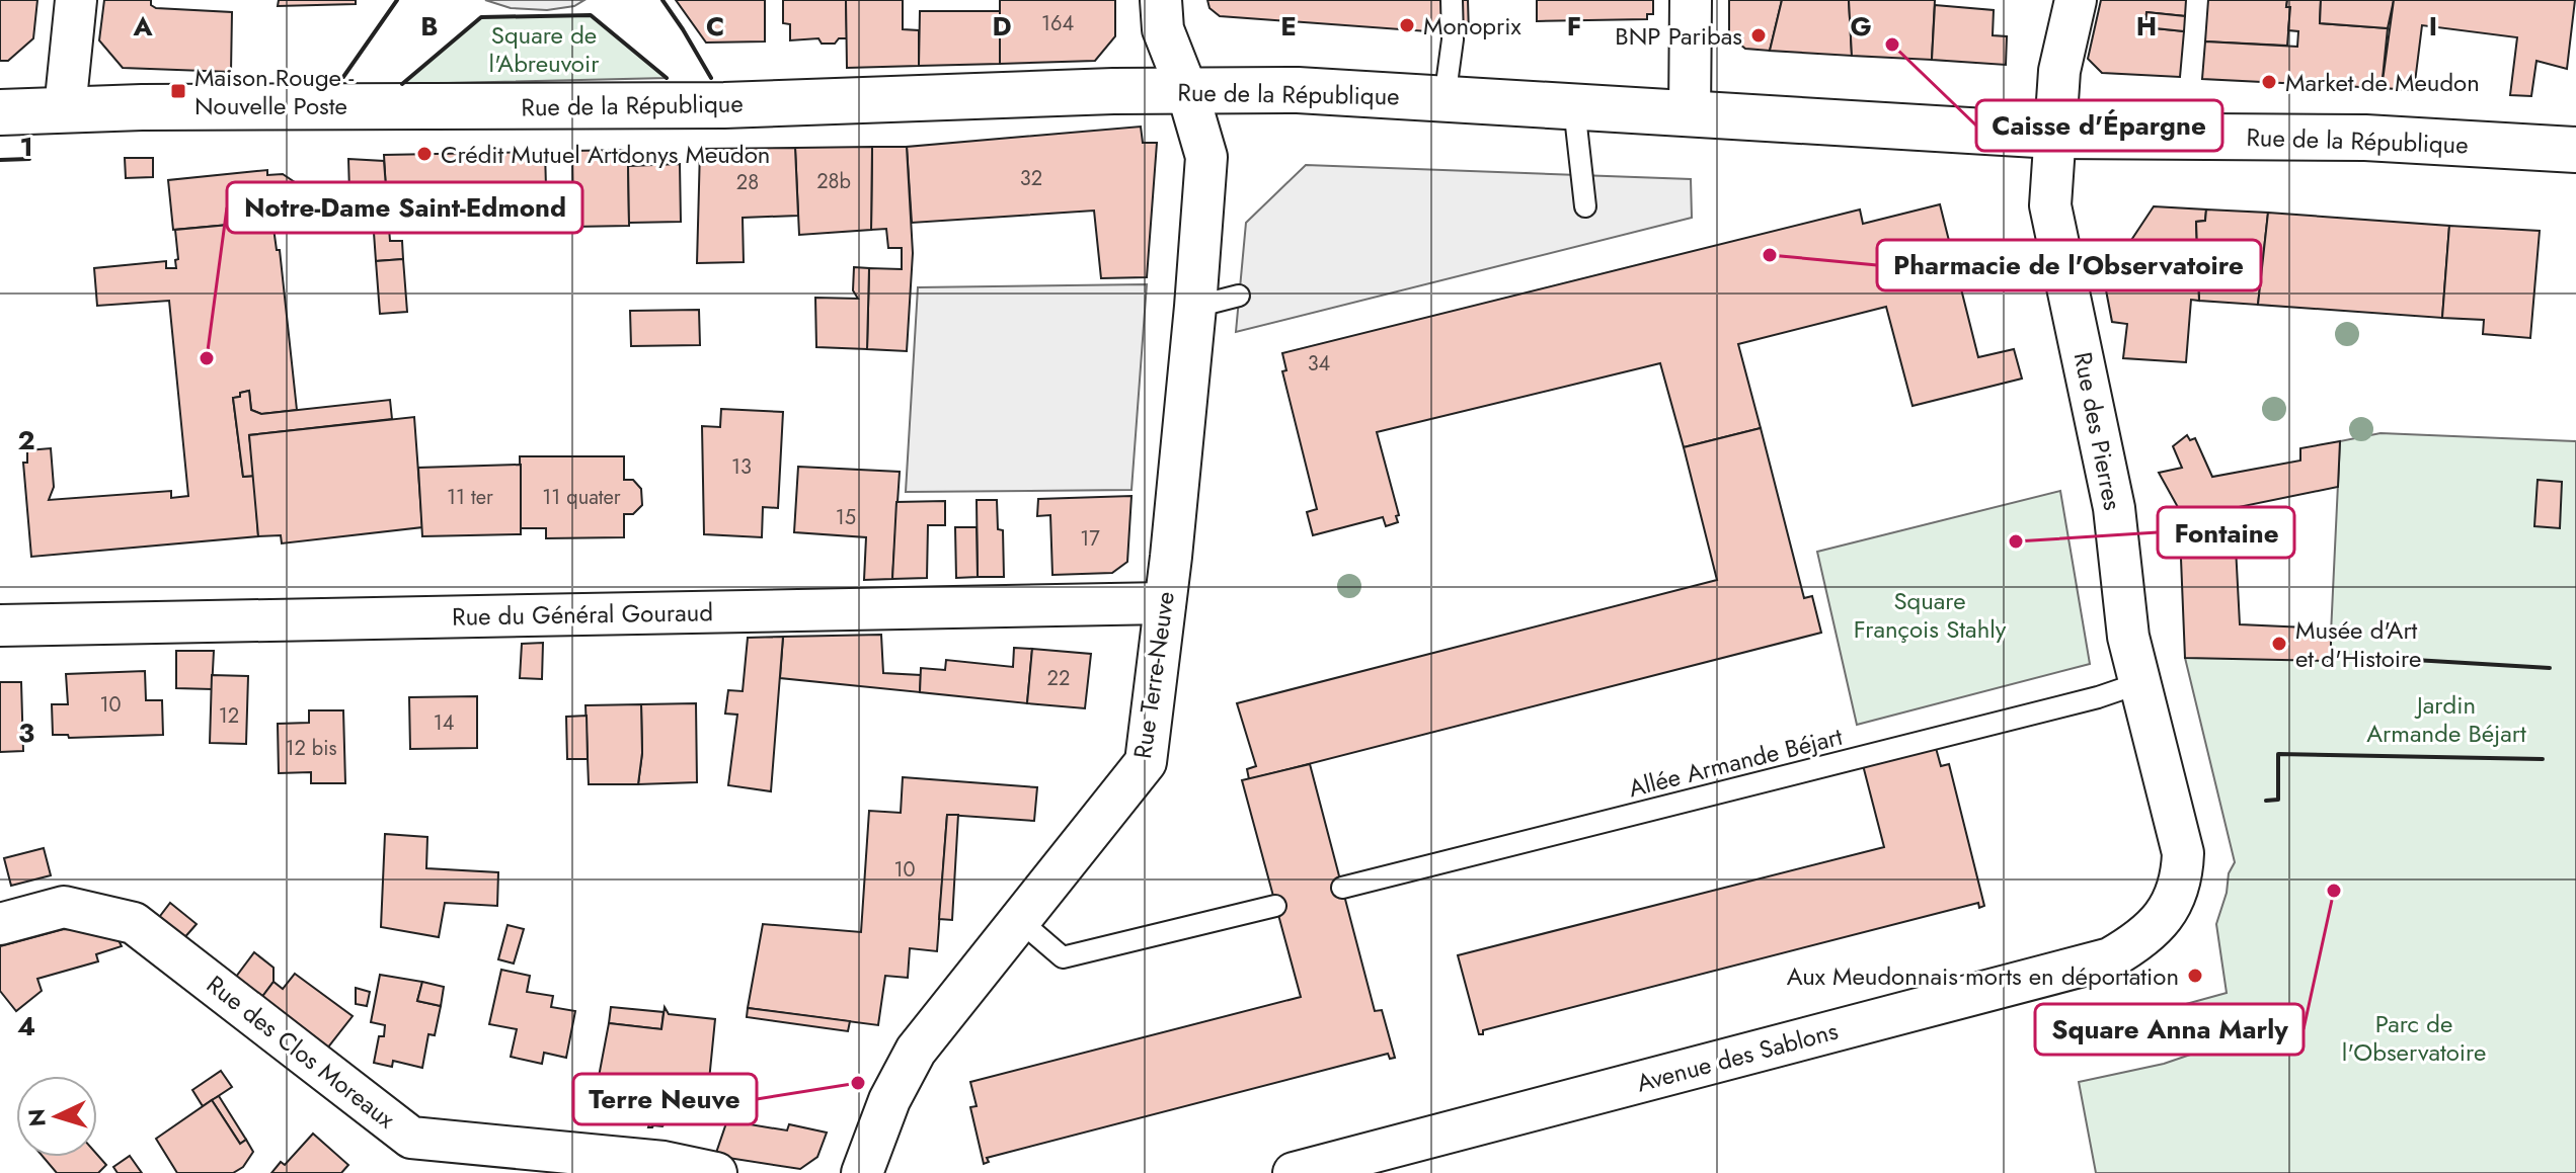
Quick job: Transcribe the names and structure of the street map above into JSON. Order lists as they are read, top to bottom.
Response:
{
  "streets": {
    "main road": ["Rue de la République"],
    "street": [
      "Rue des Pierres",
      "Rue du Général Gouraud",
      "Rue Terre-Neuve",
      "Rue des Clos Moreaux",
      "Avenue des Sablons"
    ],
    "lane": ["Allée Armande Béjart"]
  },
  "crossings": [
    ["Rue de la République", "Rue des Pierres"],
    ["Rue de la République", "Rue Terre-Neuve"],
    ["Rue des Pierres", "Allée Armande Béjart"],
    ["Rue des Pierres", "Avenue des Sablons"],
    ["Rue du Général Gouraud", "Rue Terre-Neuve"]
  ],
  "parks": [
    "Square de l'Abreuvoir",
    "Square François Stahly",
    "Jardin Armande Béjart",
    "Parc de l'Observatoire"
  ],
  "places": {
    "other": [
      "Monoprix",
      "BNP Paribas",
      "Caisse d'Épargne",
      "Market de Meudon",
      "Crédit Mutuel Artdonys Meudon",
      "Pharmacie de l'Observatoire",
      "Notre-Dame Saint-Edmond",
      "Fontaine",
      "Musée d'Art et d'Histoire",
      "Square Anna Marly",
      "Aux Meudonnais morts en déportation",
      "Terre Neuve"
    ],
    "transit": ["Maison Rouge - Nouvelle Poste"]
  },
  "house_numbers": [
    "164",
    "32",
    "28b",
    "28",
    "34",
    "13",
    "11 ter",
    "11 quater",
    "15",
    "17",
    "22",
    "10",
    "12",
    "14",
    "12 bis",
    "10"
  ],
  "north": "left",
  "grid": {
    "columns": [
      "A",
      "B",
      "C",
      "D",
      "E",
      "F",
      "G",
      "H",
      "I"
    ],
    "rows": [
      "1",
      "2",
      "3",
      "4"
    ]
  }
}
